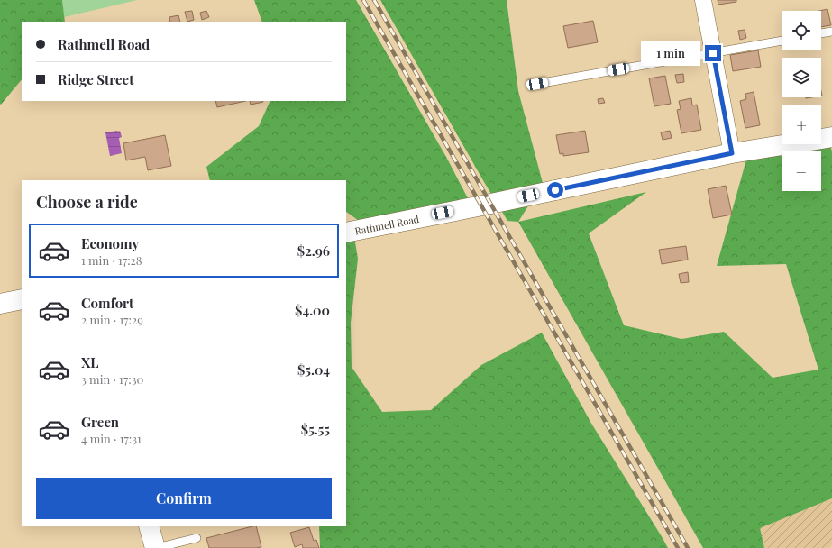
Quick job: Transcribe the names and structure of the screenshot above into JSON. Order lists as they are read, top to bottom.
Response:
{
  "streets": {
    "street": ["Rathmell Road"]
  },
  "page": {
    "map_buttons": ["+", "−"],
    "banner": ["Rathmell Road", "Ridge Street"],
    "bubble": "1 min",
    "heading": "Choose a ride",
    "list": [
      {
        "name": "Economy",
        "note": "1 min · 17:28",
        "value": "$2.96"
      },
      {
        "name": "Comfort",
        "note": "2 min · 17:29",
        "value": "$4.00"
      },
      {
        "name": "XL",
        "note": "3 min · 17:30",
        "value": "$5.04"
      },
      {
        "name": "Green",
        "note": "4 min · 17:31",
        "value": "$5.55"
      }
    ],
    "buttons": "Confirm"
  }
}
